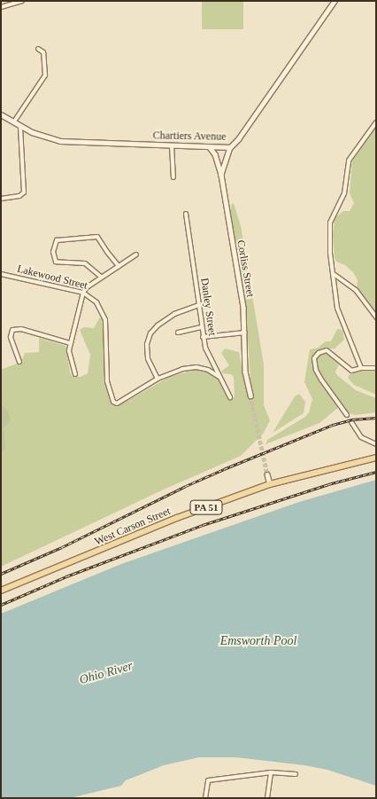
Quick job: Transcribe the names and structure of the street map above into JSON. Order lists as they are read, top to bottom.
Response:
{
  "streets": {
    "main road": ["PA 51", "West Carson Street"],
    "street": [
      "Chartiers Avenue",
      "Corliss Street",
      "Lakewood Street",
      "Danley Street"
    ]
  },
  "crossings": [
    ["Chartiers Avenue", "Corliss Street"]
  ],
  "water": ["Emsworth Pool", "Ohio River"]
}
